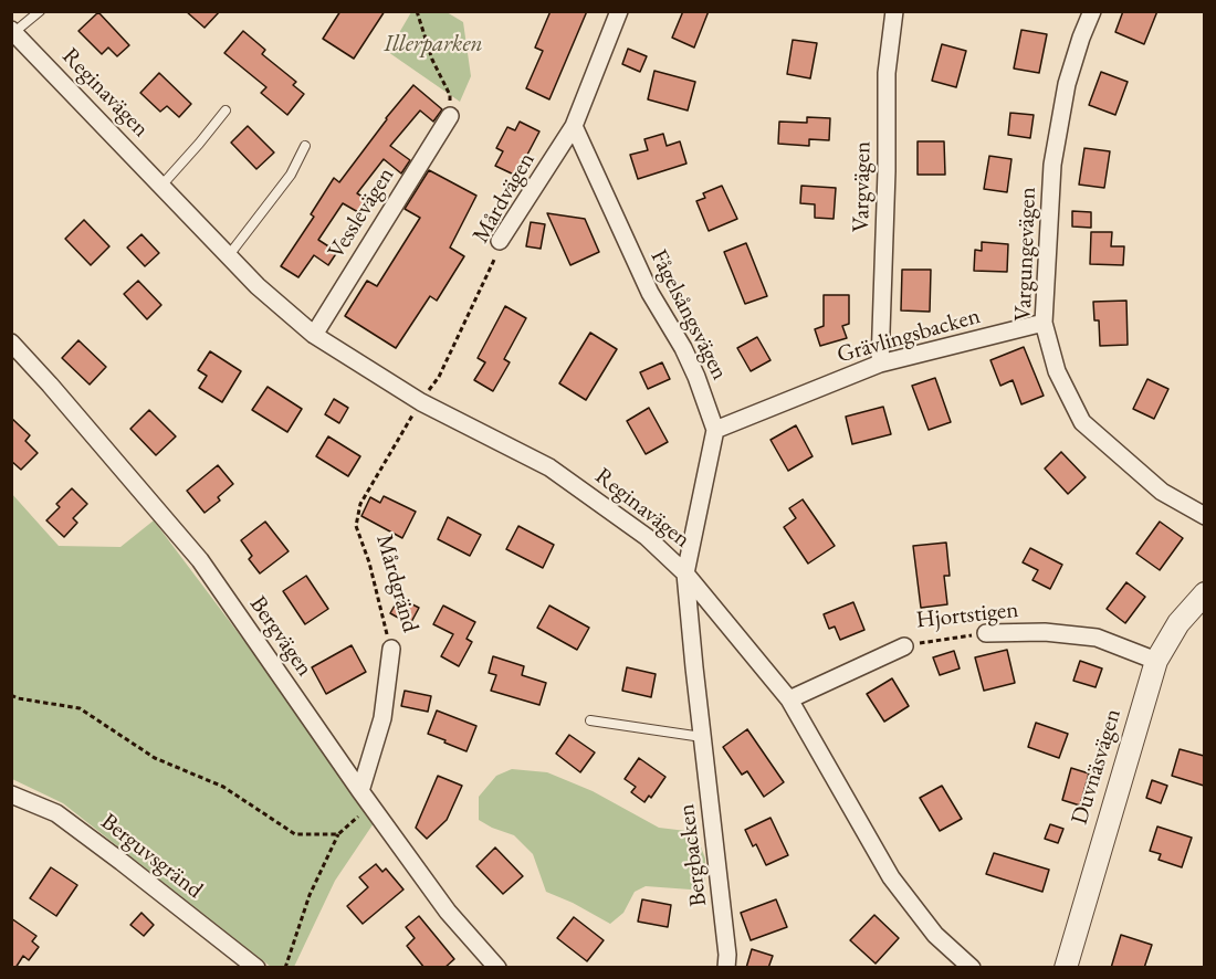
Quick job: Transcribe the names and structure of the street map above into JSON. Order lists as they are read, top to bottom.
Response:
{
  "streets": {
    "street": [
      "Reginavägen",
      "Vargvägen",
      "Mårdvägen",
      "Vesslevägen",
      "Vargungevägen",
      "Fågelsångsvägen",
      "Grävlingsbacken",
      "Mårdgränd",
      "Hjortstigen",
      "Bergvägen",
      "Duvnäsvägen",
      "Bergbacken",
      "Berguvsgränd"
    ]
  },
  "crossings": [
    ["Reginavägen", "Mårdvägen"],
    ["Reginavägen", "Vesslevägen"],
    ["Reginavägen", "Mårdgränd"],
    ["Reginavägen", "Hjortstigen"],
    ["Reginavägen", "Bergbacken"],
    ["Vargvägen", "Grävlingsbacken"],
    ["Mårdvägen", "Fågelsångsvägen"],
    ["Mårdvägen", "Mårdgränd"],
    ["Vargungevägen", "Grävlingsbacken"],
    ["Fågelsångsvägen", "Grävlingsbacken"],
    ["Mårdgränd", "Bergvägen"],
    ["Hjortstigen", "Duvnäsvägen"]
  ],
  "parks": ["Illerparken"]
}
